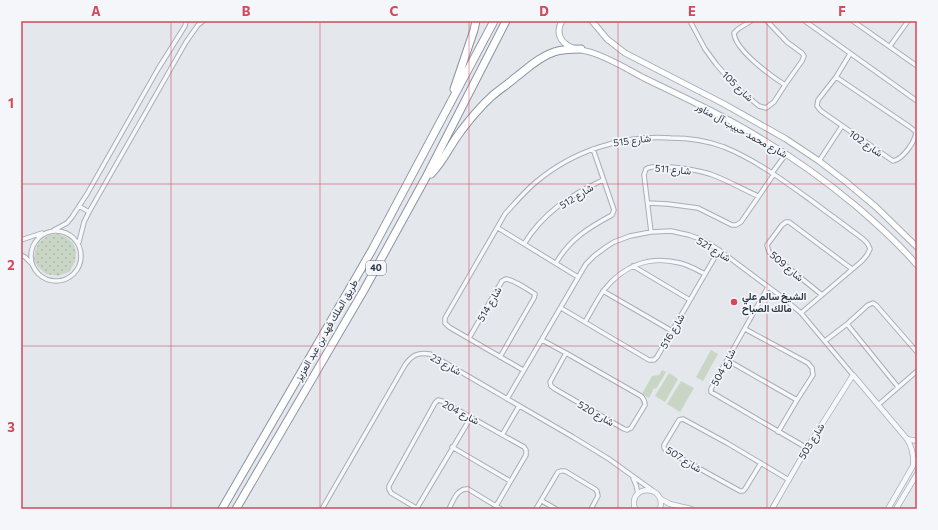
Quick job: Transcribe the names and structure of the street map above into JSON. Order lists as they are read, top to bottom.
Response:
{
  "streets": {
    "highway": ["40", "طريق الملك فهد بن عبد العزيز"],
    "main road": ["شارع محمد حبيب آل مناور"],
    "street": [
      "شارع 105",
      "شارع 515",
      "شارع 102",
      "شارع 511",
      "شارع 512",
      "شارع 521",
      "شارع 509",
      "شارع 514",
      "شارع 516",
      "شارع 23",
      "شارع 504",
      "شارع 204",
      "شارع 520",
      "شارع 503",
      "شارع 507"
    ]
  },
  "crossings": [
    ["شارع 515", "شارع 521"],
    ["شارع 515", "شارع 509"],
    ["شارع 515", "شارع 514"],
    ["شارع 511", "شارع 521"],
    ["شارع 521", "شارع 516"],
    ["شارع 521", "شارع 23"],
    ["شارع 521", "شارع 504"],
    ["شارع 521", "شارع 520"],
    ["شارع 521", "شارع 503"],
    ["شارع 504", "شارع 503"],
    ["شارع 503", "شارع 507"]
  ],
  "places": ["الشيخ سالم علي مالك الصباح"],
  "grid": {
    "columns": [
      "A",
      "B",
      "C",
      "D",
      "E",
      "F"
    ],
    "rows": ["1", "2", "3"]
  }
}
